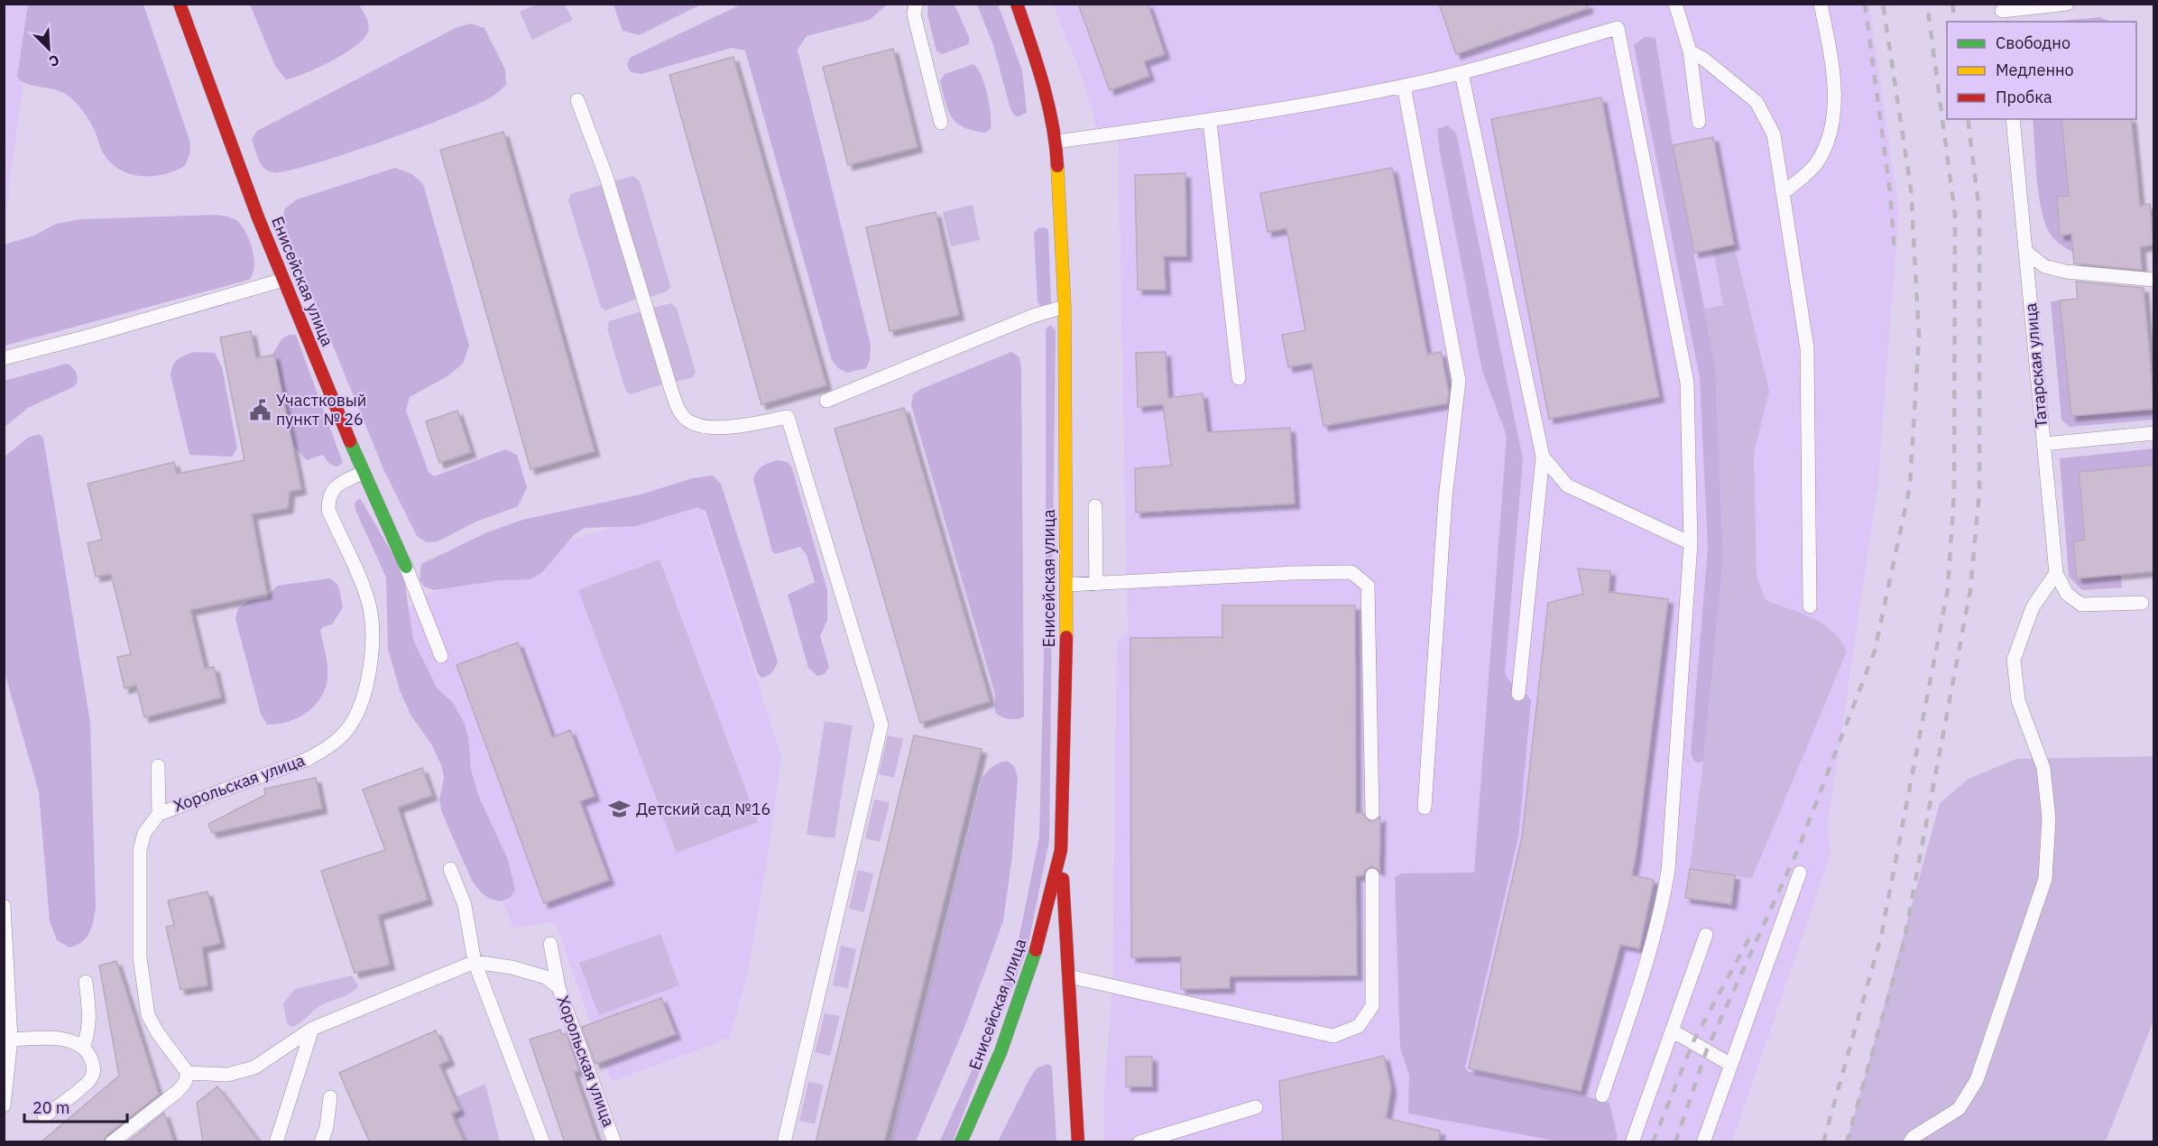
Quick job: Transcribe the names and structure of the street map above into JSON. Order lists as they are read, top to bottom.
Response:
{
  "streets": {
    "main road": ["Енисейская улица"],
    "lane": ["Татарская улица", "Хорольская улица"]
  },
  "crossings": [
    ["Енисейская улица", "Хорольская улица"]
  ],
  "places": {
    "public building": ["Участковый пункт № 26"],
    "school or university": ["Детский сад №16"]
  },
  "legend": ["Свободно", "Медленно", "Пробка"],
  "scale_bar": "20 m",
  "north": "bottom right"
}
